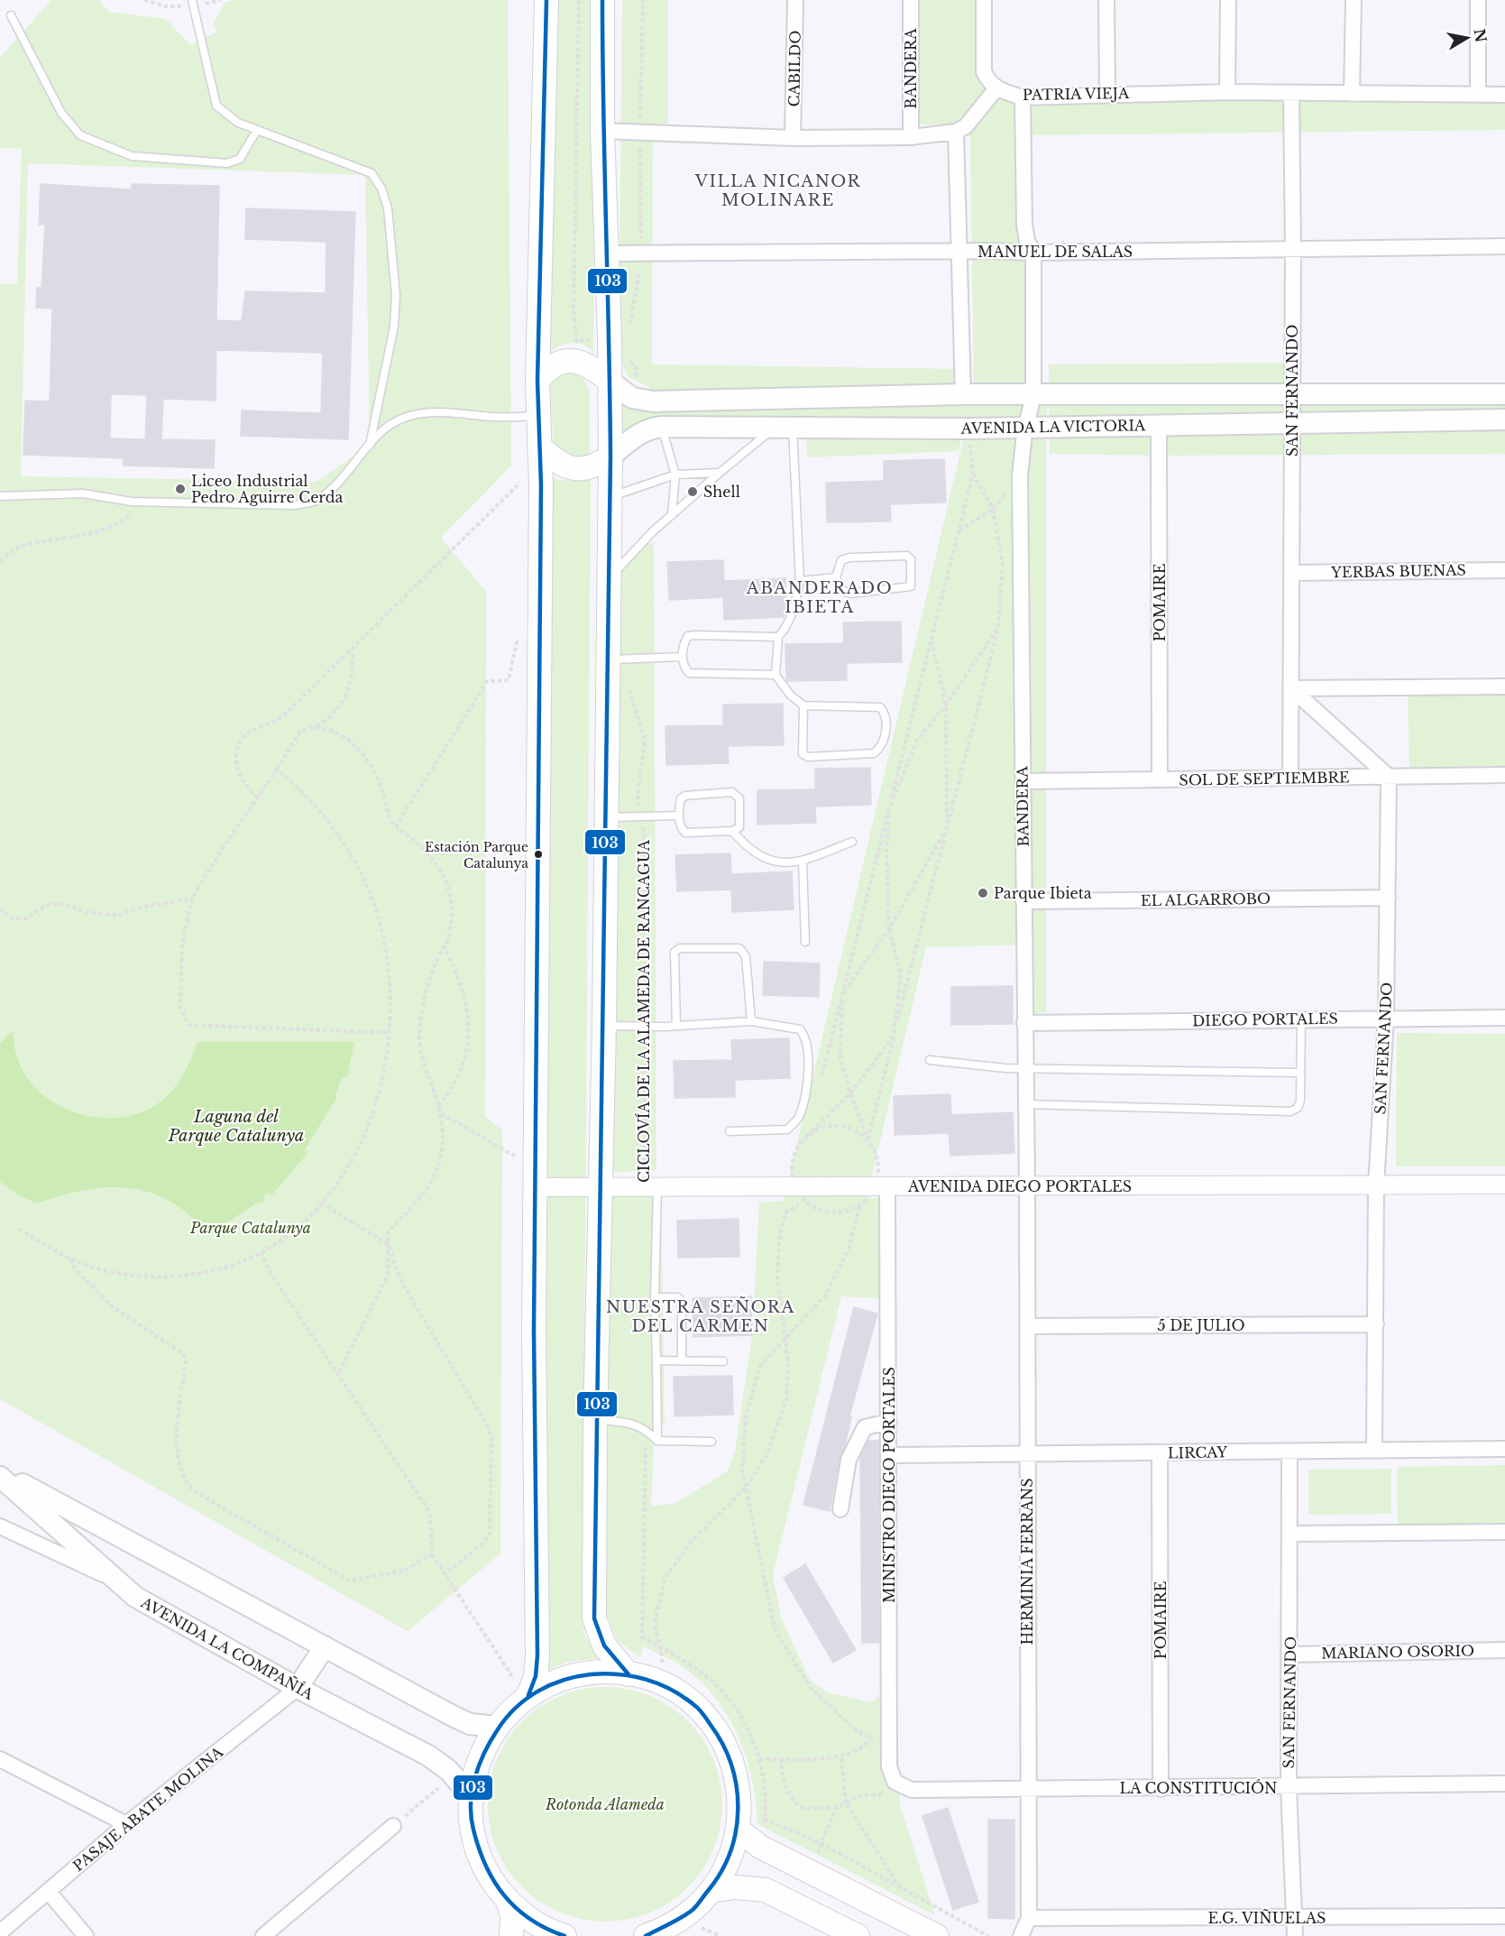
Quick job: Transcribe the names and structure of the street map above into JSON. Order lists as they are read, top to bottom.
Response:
{
  "streets": {
    "main road": ["AVENIDA LA VICTORIA", "AVENIDA LA COMPAÑÍA"],
    "street": [
      "CABILDO",
      "BANDERA",
      "PATRIA VIEJA",
      "MANUEL DE SALAS",
      "SAN FERNANDO",
      "YERBAS BUENAS",
      "POMAIRE",
      "SOL DE SEPTIEMBRE",
      "EL ALGARROBO",
      "DIEGO PORTALES",
      "AVENIDA DIEGO PORTALES",
      "5 DE JULIO",
      "LIRCAY",
      "MINISTRO DIEGO PORTALES",
      "HERMINIA FERRANS",
      "MARIANO OSORIO",
      "LA CONSTITUCIÓN",
      "PASAJE ABATE MOLINA",
      "E.G. VIÑUELAS"
    ],
    "path": ["CICLOVÍA DE LA ALAMEDA DE RANCAGUA"]
  },
  "crossings": [
    ["BANDERA", "PATRIA VIEJA"],
    ["BANDERA", "MANUEL DE SALAS"],
    ["BANDERA", "AVENIDA LA VICTORIA"],
    ["BANDERA", "SOL DE SEPTIEMBRE"],
    ["BANDERA", "EL ALGARROBO"],
    ["BANDERA", "DIEGO PORTALES"],
    ["BANDERA", "AVENIDA DIEGO PORTALES"],
    ["BANDERA", "HERMINIA FERRANS"],
    ["PATRIA VIEJA", "SAN FERNANDO"],
    ["MANUEL DE SALAS", "SAN FERNANDO"],
    ["SAN FERNANDO", "AVENIDA LA VICTORIA"],
    ["SAN FERNANDO", "YERBAS BUENAS"],
    ["SAN FERNANDO", "SOL DE SEPTIEMBRE"],
    ["SAN FERNANDO", "EL ALGARROBO"],
    ["SAN FERNANDO", "DIEGO PORTALES"],
    ["SAN FERNANDO", "AVENIDA DIEGO PORTALES"],
    ["SAN FERNANDO", "5 DE JULIO"],
    ["SAN FERNANDO", "LIRCAY"],
    ["SAN FERNANDO", "MARIANO OSORIO"],
    ["SAN FERNANDO", "LA CONSTITUCIÓN"],
    ["SAN FERNANDO", "E.G. VIÑUELAS"],
    ["AVENIDA LA VICTORIA", "POMAIRE"],
    ["POMAIRE", "SOL DE SEPTIEMBRE"],
    ["POMAIRE", "LIRCAY"],
    ["POMAIRE", "LA CONSTITUCIÓN"],
    ["CICLOVÍA DE LA ALAMEDA DE RANCAGUA", "AVENIDA DIEGO PORTALES"],
    ["AVENIDA DIEGO PORTALES", "MINISTRO DIEGO PORTALES"],
    ["AVENIDA DIEGO PORTALES", "HERMINIA FERRANS"],
    ["5 DE JULIO", "HERMINIA FERRANS"],
    ["LIRCAY", "MINISTRO DIEGO PORTALES"],
    ["LIRCAY", "HERMINIA FERRANS"],
    ["MINISTRO DIEGO PORTALES", "LA CONSTITUCIÓN"],
    ["HERMINIA FERRANS", "LA CONSTITUCIÓN"],
    ["HERMINIA FERRANS", "E.G. VIÑUELAS"],
    ["AVENIDA LA COMPAÑÍA", "PASAJE ABATE MOLINA"]
  ],
  "districts": ["VILLA NICANOR MOLINARE", "ABANDERADO IBIETA", "NUESTRA SEÑORA DEL CARMEN"],
  "water": ["Laguna del Parque Catalunya"],
  "parks": ["Parque Catalunya", "Rotonda Alameda"],
  "places": [
    "Liceo Industrial Pedro Aguirre Cerda",
    "Shell",
    "Estación Parque Catalunya",
    "Parque Ibieta"
  ],
  "lines": ["transit line 103"],
  "north": "right"
}
